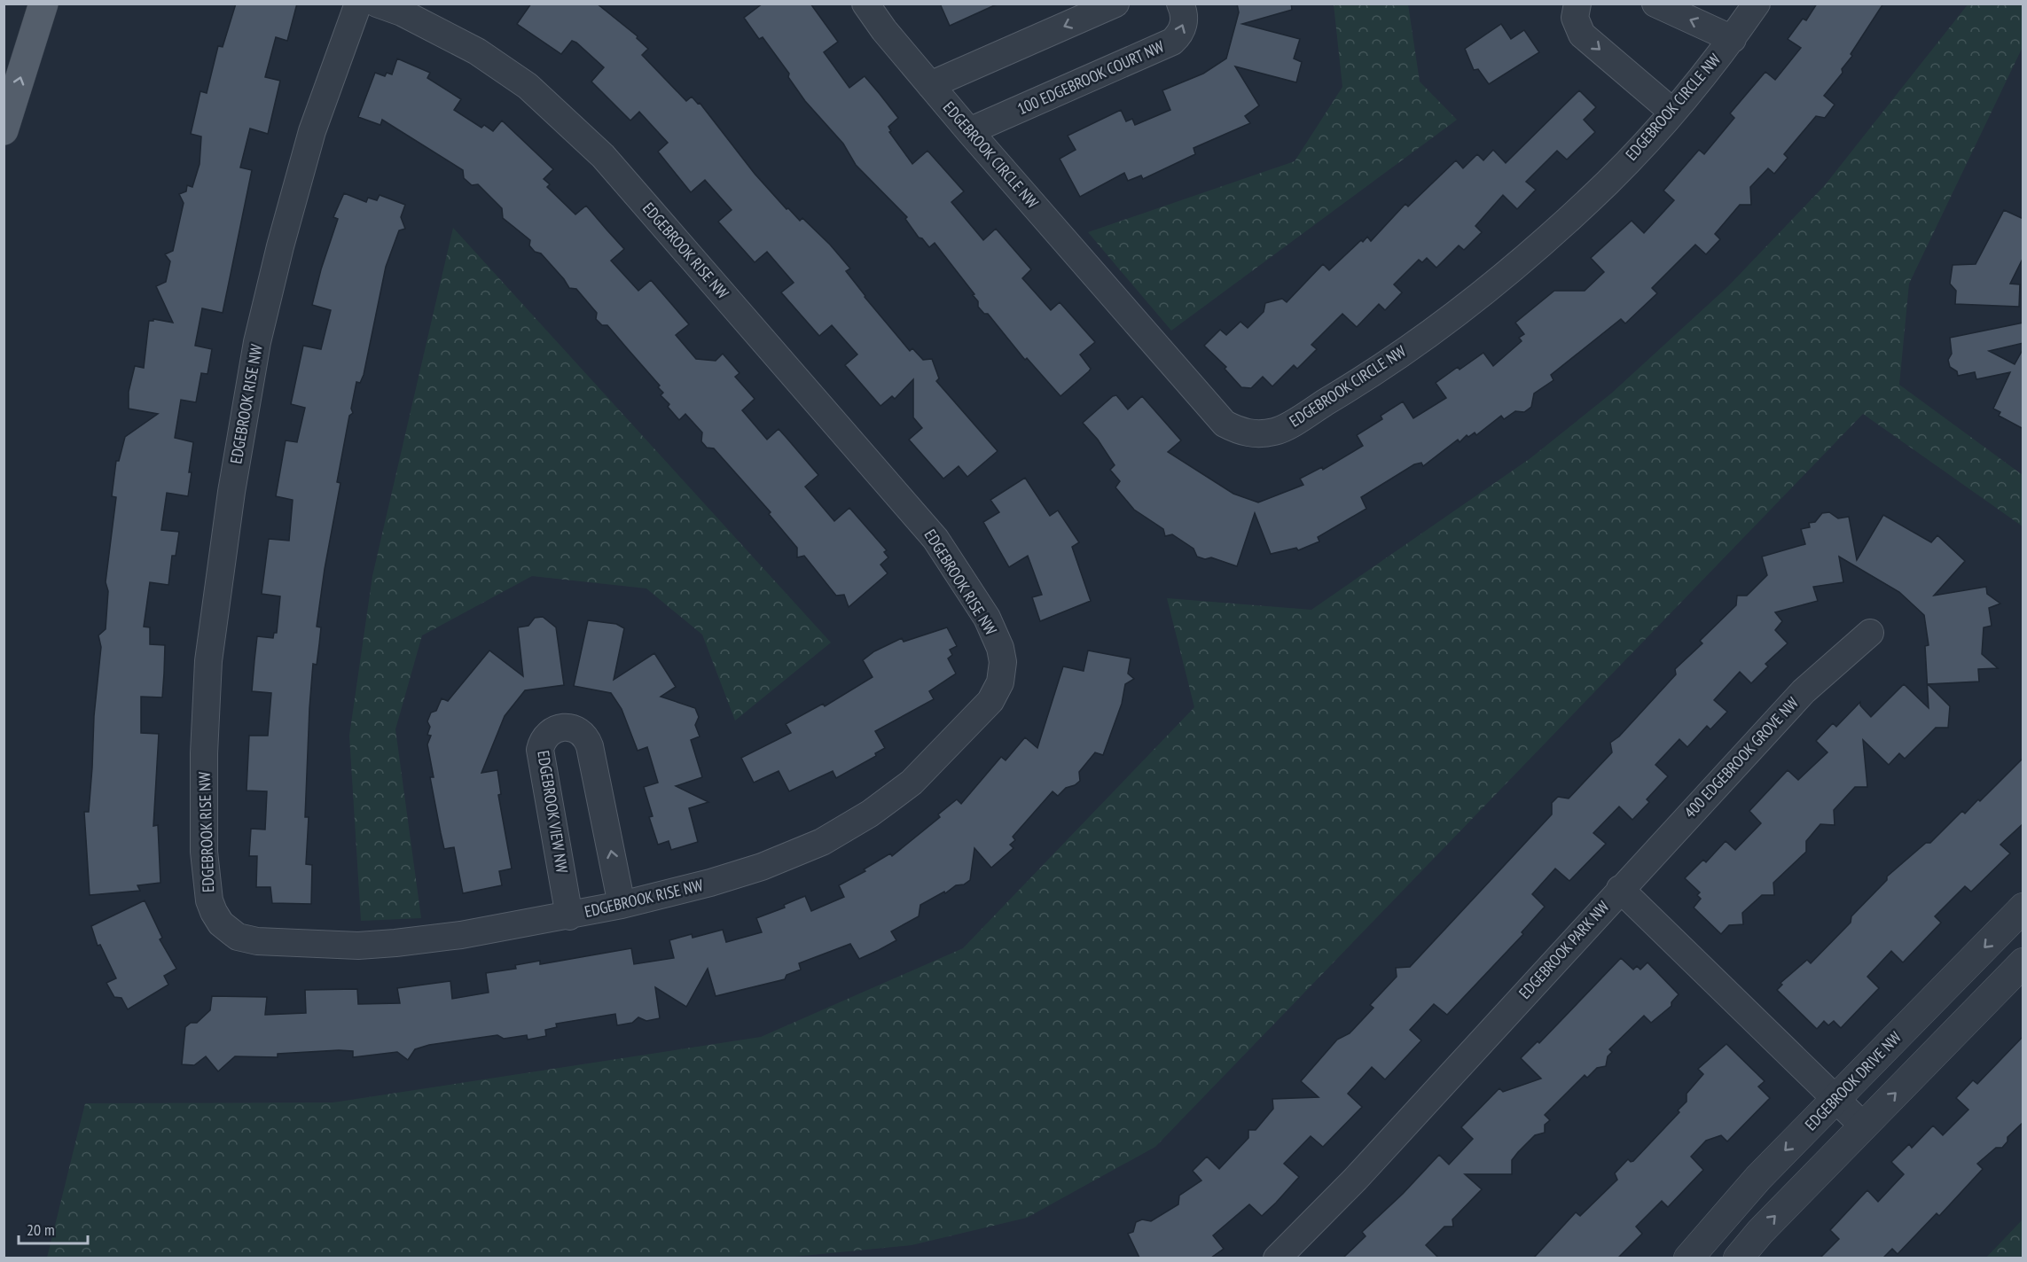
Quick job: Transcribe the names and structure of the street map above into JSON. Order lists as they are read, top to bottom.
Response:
{
  "streets": {
    "street": [
      "100 EDGEBROOK COURT NW",
      "EDGEBROOK CIRCLE NW",
      "EDGEBROOK RISE NW",
      "400 EDGEBROOK GROVE NW",
      "EDGEBROOK VIEW NW",
      "EDGEBROOK PARK NW",
      "EDGEBROOK DRIVE NW"
    ]
  },
  "crossings": [
    ["100 EDGEBROOK COURT NW", "EDGEBROOK CIRCLE NW"],
    ["EDGEBROOK RISE NW", "EDGEBROOK VIEW NW"],
    ["400 EDGEBROOK GROVE NW", "EDGEBROOK PARK NW"],
    ["EDGEBROOK PARK NW", "EDGEBROOK DRIVE NW"]
  ],
  "scale_bar": "20 m"
}
